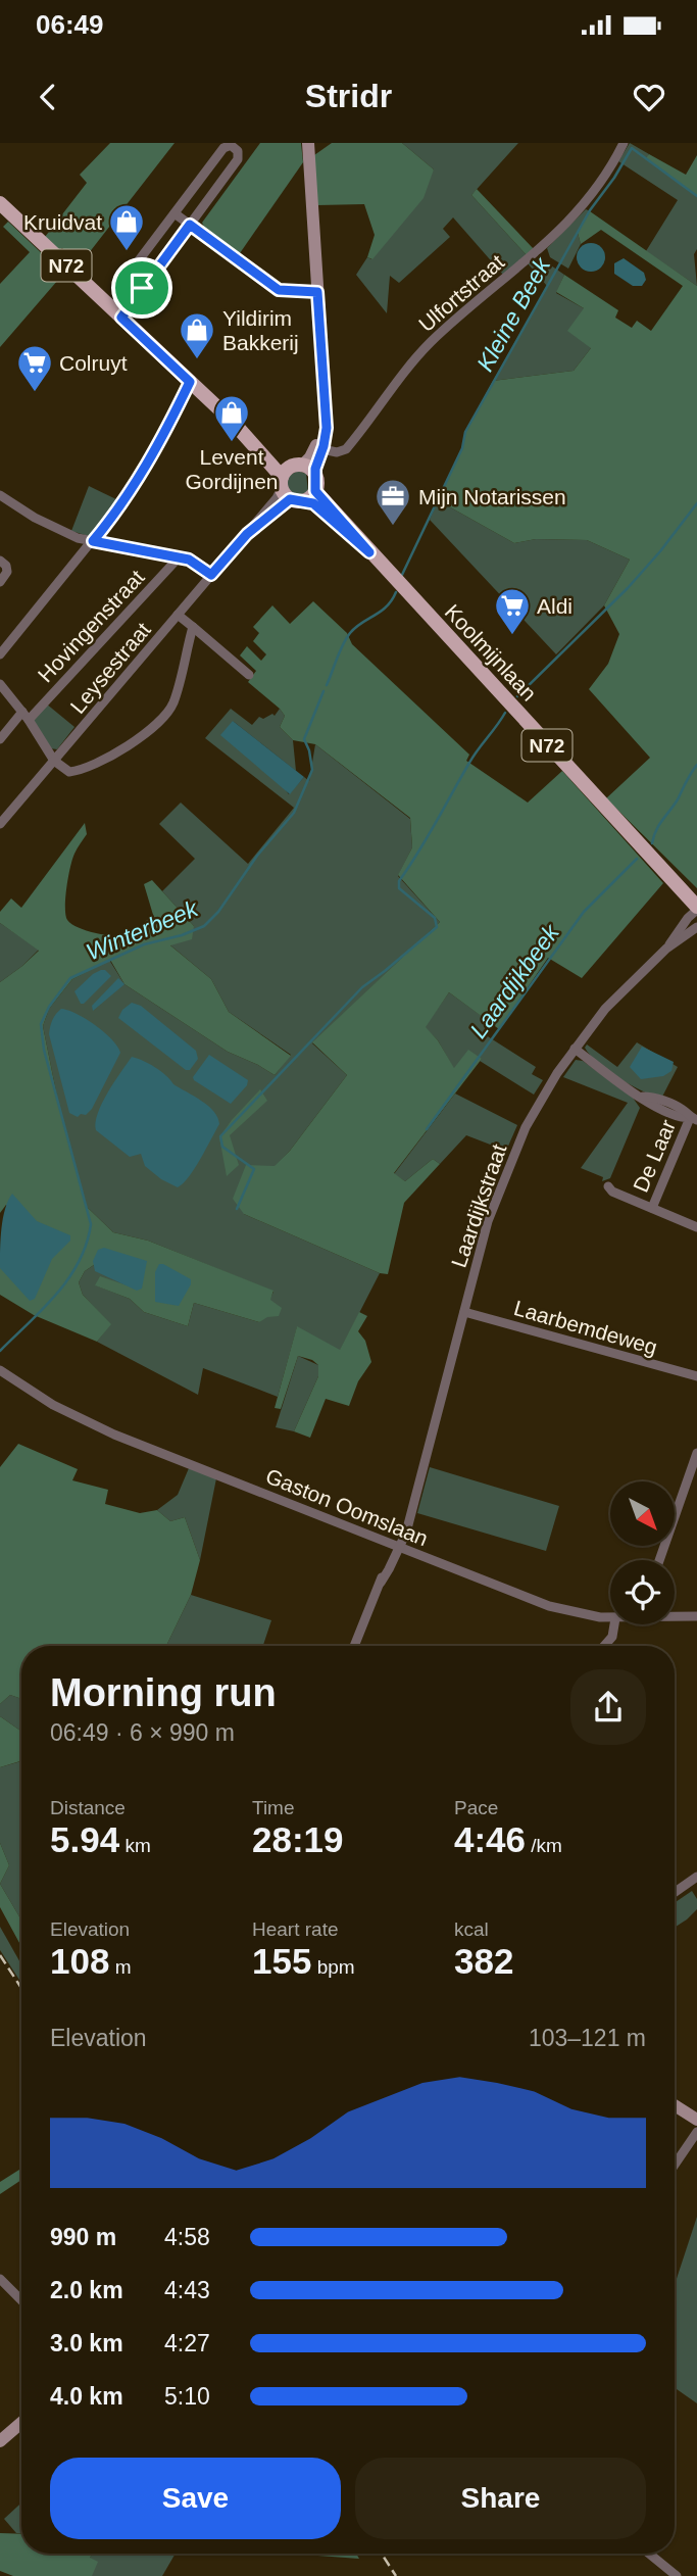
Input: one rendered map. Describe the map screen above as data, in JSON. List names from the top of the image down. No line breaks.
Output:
{"streets":{"main road":["N72","Koolmijnlaan"],"street":["Ulfortstraat","Hovingenstraat","Leysestraat","De Laar","Laardijkstraat","Laarbemdeweg","Gaston Oomslaan"]},"crossings":[["Koolmijnlaan","Leysestraat"],["Koolmijnlaan","Laardijkstraat"],["De Laar","Laardijkstraat"],["Laardijkstraat","Laarbemdeweg"],["Laardijkstraat","Gaston Oomslaan"]],"water":["Kleine Beek","Winterbeek","Laardijkbeek"],"places":{"shop":["Kruidvat","Yildirim Bakkerij","Levent Gordijnen"],"supermarket":["Colruyt","Aldi"],"office":["Mijn Notarissen"]},"north":"bottom right","page":{"status":"06:49","header":"Stridr","heading":["Morning run","06:49 · 6 × 990 m"],"stats":[["Distance","5.94 km"],["Time","28:19"],["Pace","4:46 /km"],["Elevation","108 m"],["Heart rate","155 bpm"],["kcal","382"]],"chart":["Elevation","103–121 m"],"list":[{"name":"990 m","note":"4:58"},{"name":"2.0 km","note":"4:43"},{"name":"3.0 km","note":"4:27"},{"name":"4.0 km","note":"5:10"}],"buttons":["Save","Share"]}}
